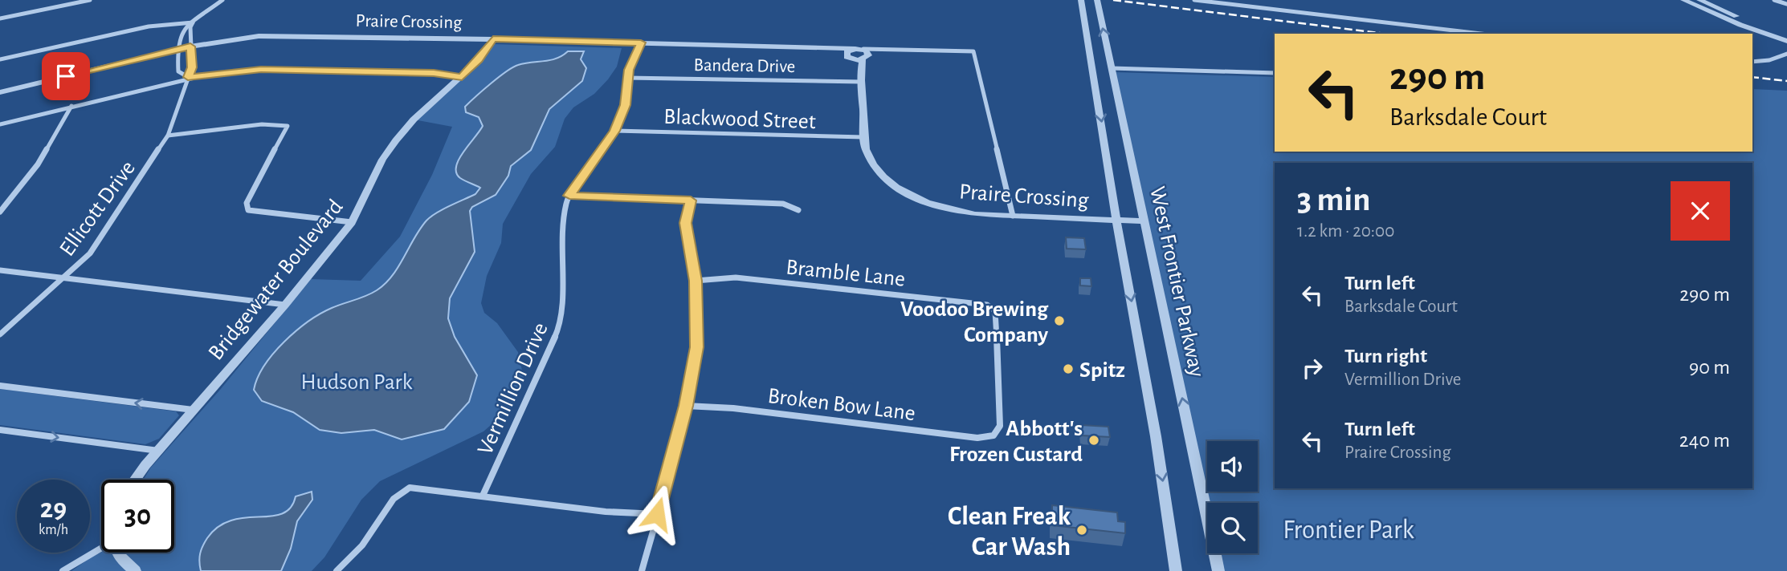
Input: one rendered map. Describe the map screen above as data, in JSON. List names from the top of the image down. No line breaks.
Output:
{"streets":{"street":["Praire Crossing","Bandera Drive","Blackwood Street","Ellicott Drive","Bramble Lane","Bridgewater Boulevard","West Frontier Parkway","Vermillion Drive","Broken Bow Lane"]},"crossings":[["Praire Crossing","Bandera Drive"],["Praire Crossing","Blackwood Street"],["Praire Crossing","Ellicott Drive"],["Praire Crossing","Bridgewater Boulevard"],["Praire Crossing","West Frontier Parkway"],["Praire Crossing","Vermillion Drive"],["Bandera Drive","Vermillion Drive"],["Blackwood Street","Vermillion Drive"],["Bramble Lane","Broken Bow Lane"]],"parks":["Hudson Park","Frontier Park"],"places":["Voodoo Brewing Company","Spitz","Abbott's Frozen Custard","Clean Freak Car Wash"],"page":{"turn":["290 m","Barksdale Court"],"heading":["3 min","1.2 km · 20:00"],"list":[{"name":"Turn left","note":"Barksdale Court","value":"290 m"},{"name":"Turn right","note":"Vermillion Drive","value":"90 m"},{"name":"Turn left","note":"Praire Crossing","value":"240 m"}],"speed":"29 km/h","limit":"30"}}
